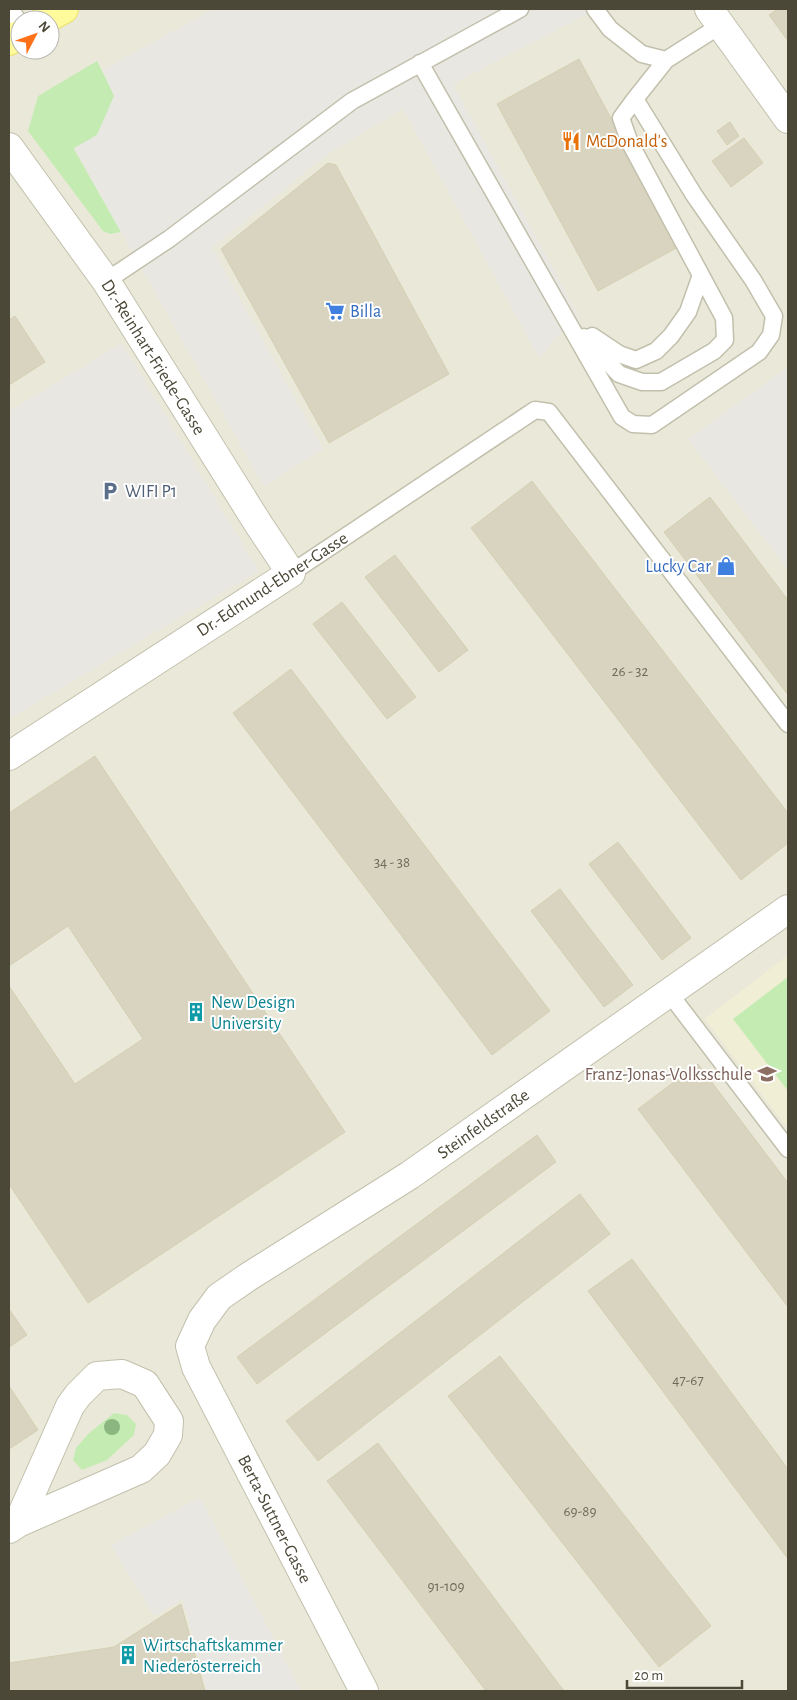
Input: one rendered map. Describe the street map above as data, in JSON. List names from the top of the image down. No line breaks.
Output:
{"streets":{"street":["Dr.-Reinhart-Friede-Gasse","Dr.-Edmund-Ebner-Gasse","Steinfeldstraße","Berta-Suttner-Gasse"]},"crossings":[["Dr.-Reinhart-Friede-Gasse","Dr.-Edmund-Ebner-Gasse"],["Steinfeldstraße","Berta-Suttner-Gasse"]],"places":{"restaurant":["McDonald's"],"supermarket":["Billa"],"parking":["WIFI P1"],"shop":["Lucky Car"],"building":["New Design University","Wirtschaftskammer Niederösterreich"],"school or university":["Franz-Jonas-Volksschule"]},"house_numbers":["26 - 32","34 - 38","47-67","69-89","91-109"],"scale_bar":"20 m","north":"top right"}
